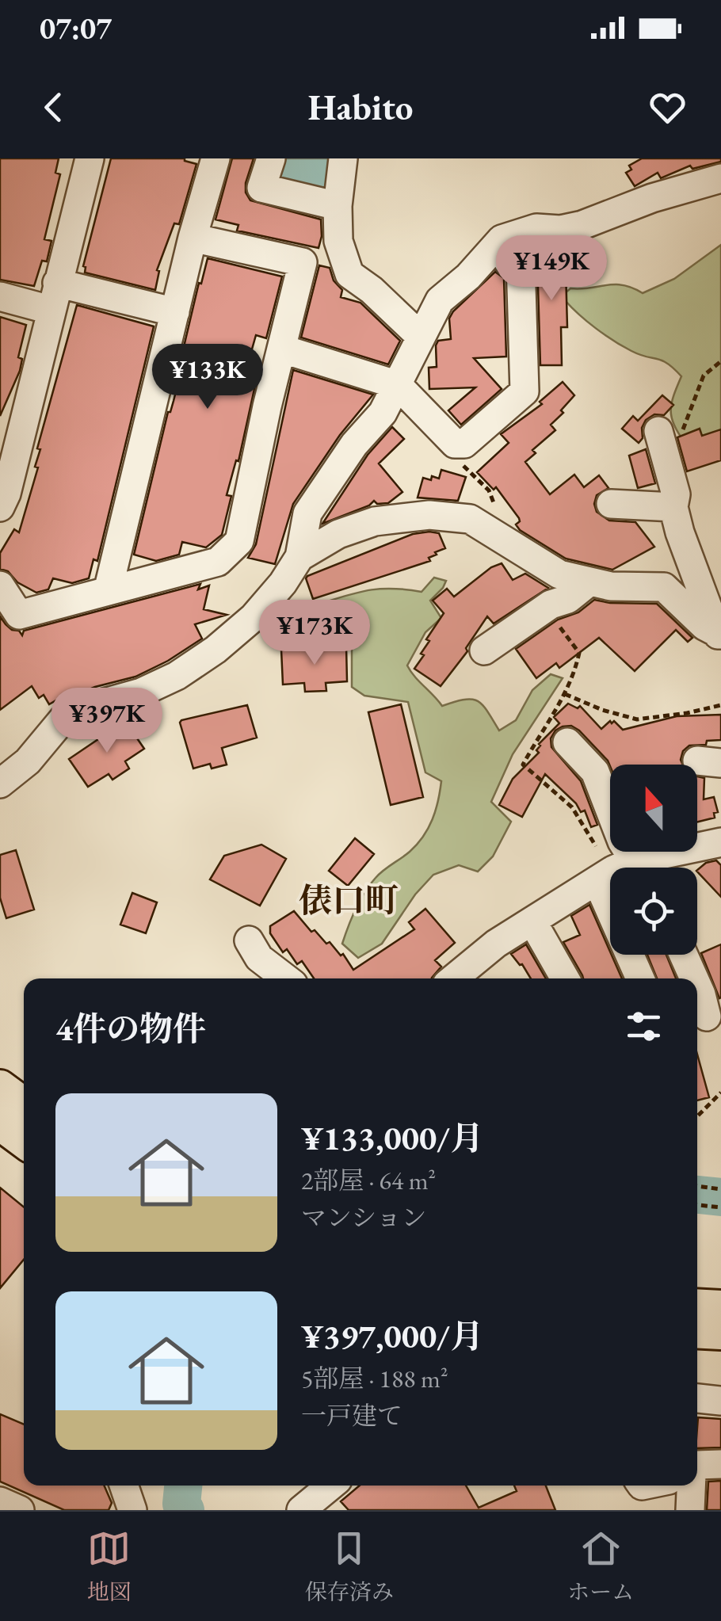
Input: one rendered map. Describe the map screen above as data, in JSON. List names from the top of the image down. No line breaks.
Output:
{"districts":["俵口町"],"north":"top","page":{"status":"07:07","header":"Habito","price":["¥149K","¥133K","¥173K","¥397K"],"heading":"4件の物件","list":[{"name":"¥133,000/月","note":"2部屋 · 64 m² · マンション"},{"name":"¥397,000/月","note":"5部屋 · 188 m² · 一戸建て"}],"tabs":["地図","保存済み","ホーム"]}}
